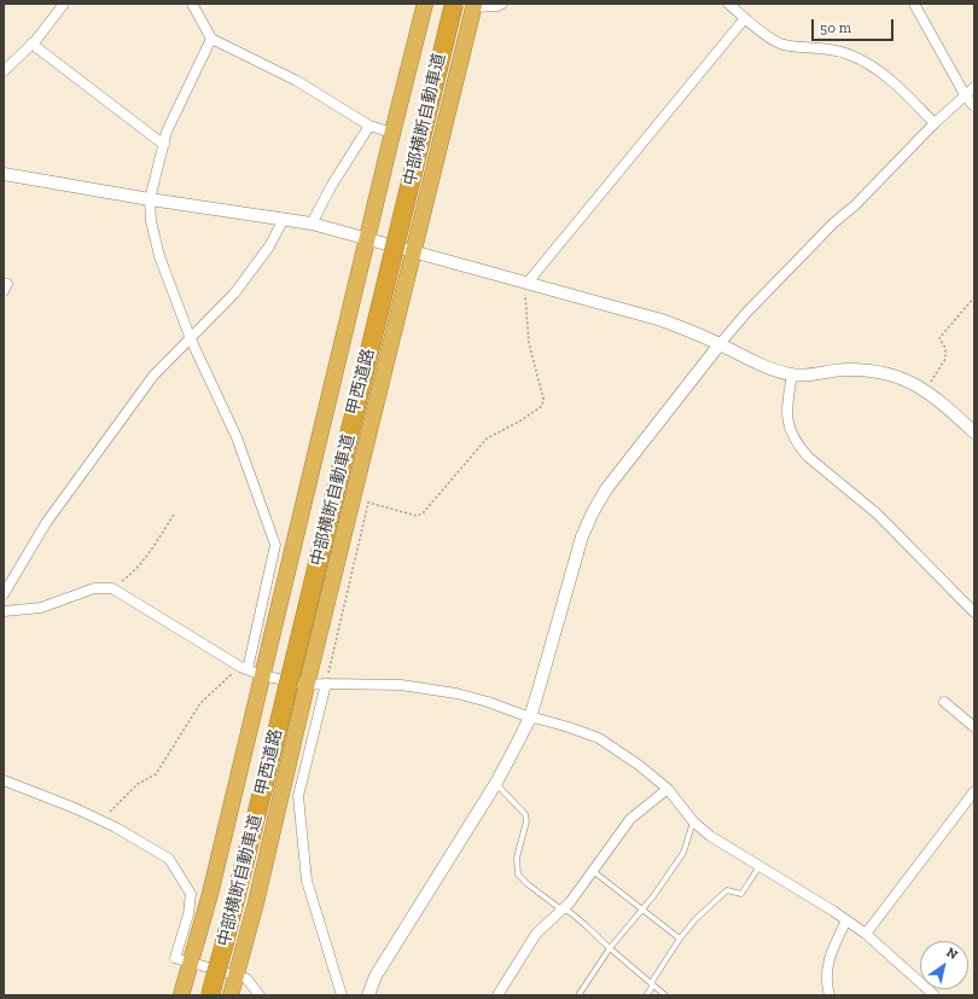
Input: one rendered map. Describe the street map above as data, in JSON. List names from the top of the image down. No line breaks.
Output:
{"streets":{"highway":["中部横断自動車道","甲西道路"]},"crossings":[["中部横断自動車道","甲西道路"]],"scale_bar":"50 m","north":"top right"}
